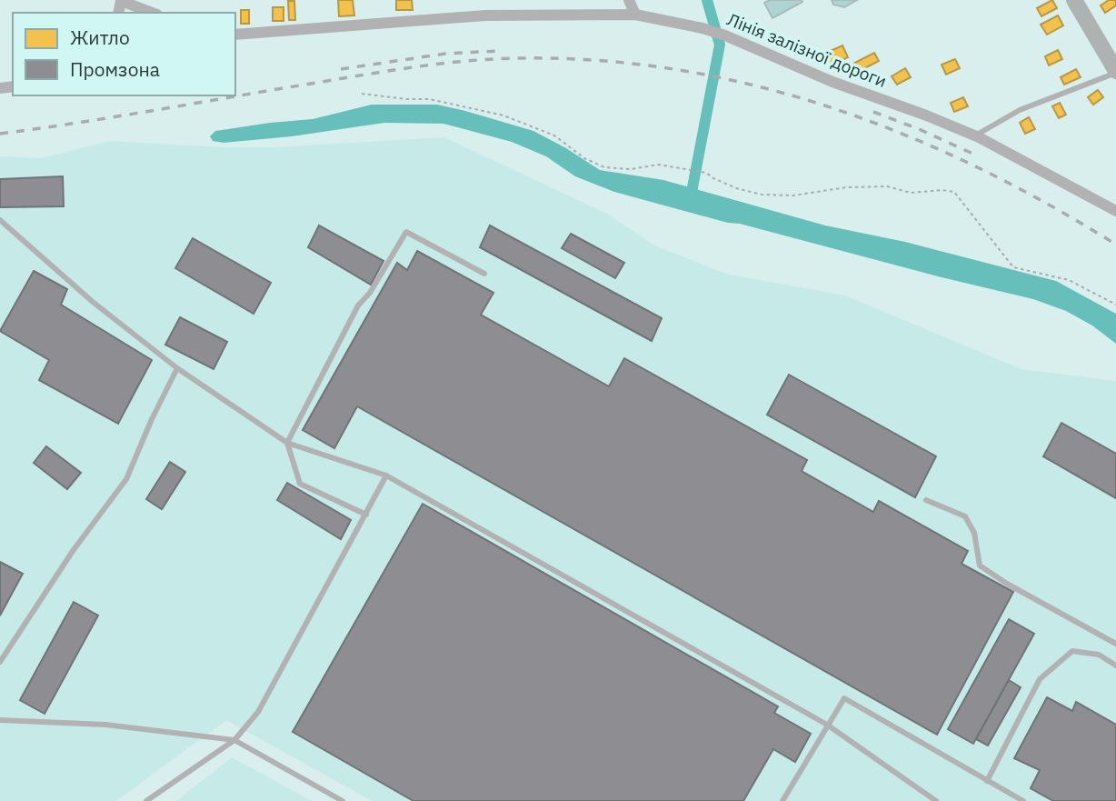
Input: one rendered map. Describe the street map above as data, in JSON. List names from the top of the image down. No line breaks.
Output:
{"streets":{"street":["Лінія залізної дороги"]},"legend":["Житло","Промзона"]}
